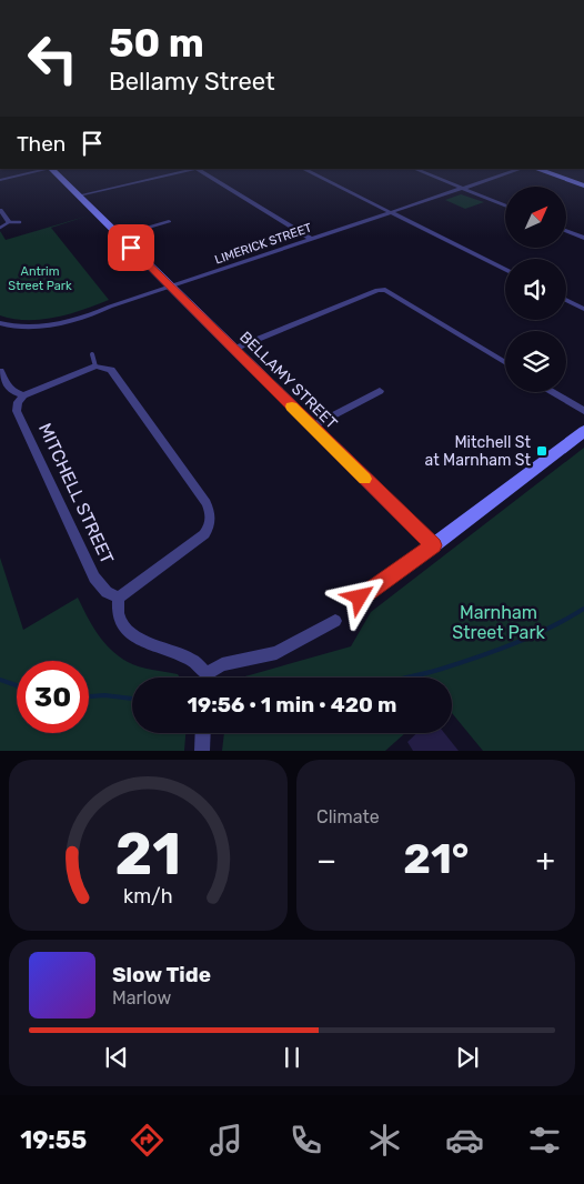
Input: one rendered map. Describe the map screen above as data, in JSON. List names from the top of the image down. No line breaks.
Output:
{"streets":{"street":["LIMERICK STREET","BELLAMY STREET","MITCHELL STREET"]},"crossings":[["LIMERICK STREET","BELLAMY STREET"]],"parks":["Antrim Street Park","Marnham Street Park"],"places":{"transit":["Mitchell St at Marnham St"]},"north":"top right","page":{"turn":["50 m","Bellamy Street"],"then":"Then","limit":"30","trip":"19:56 · 1 min · 420 m","tile":"Climate","heat":["−","21°","+"],"song":["Slow Tide","Marlow"],"tabs":"19:55","gauge":["21","km/h"]}}
